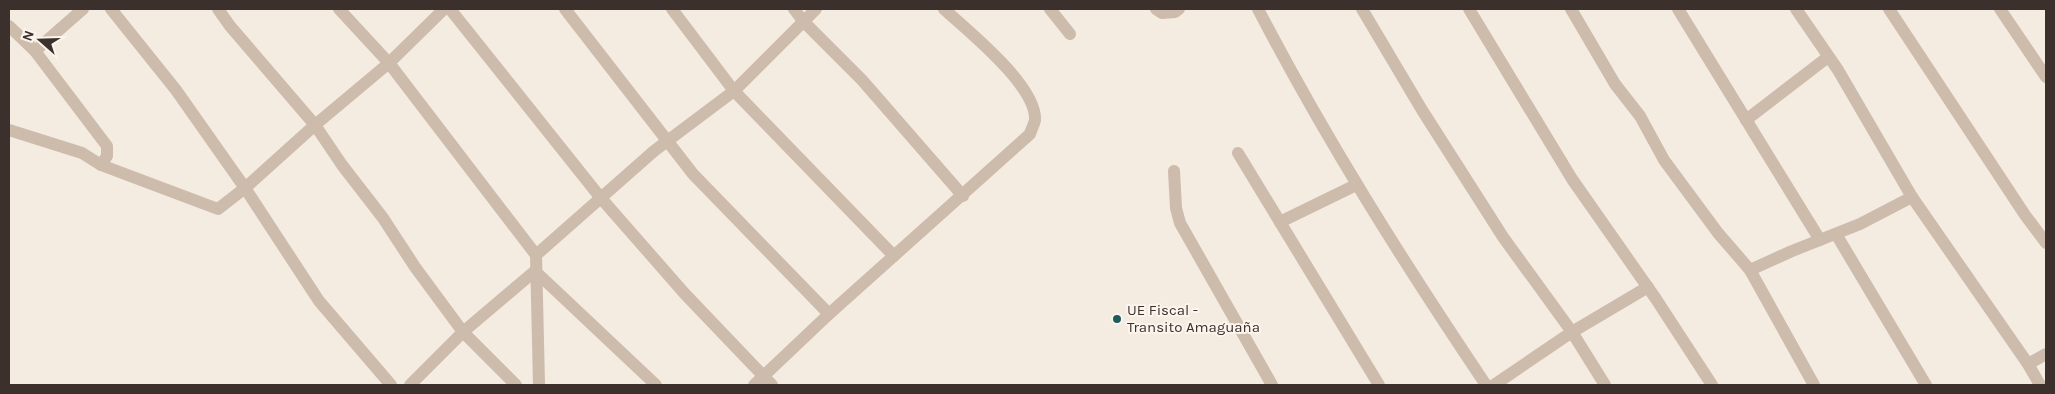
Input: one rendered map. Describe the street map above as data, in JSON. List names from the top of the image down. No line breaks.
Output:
{"places":["UE Fiscal - Transito Amaguaña"],"north":"left"}
